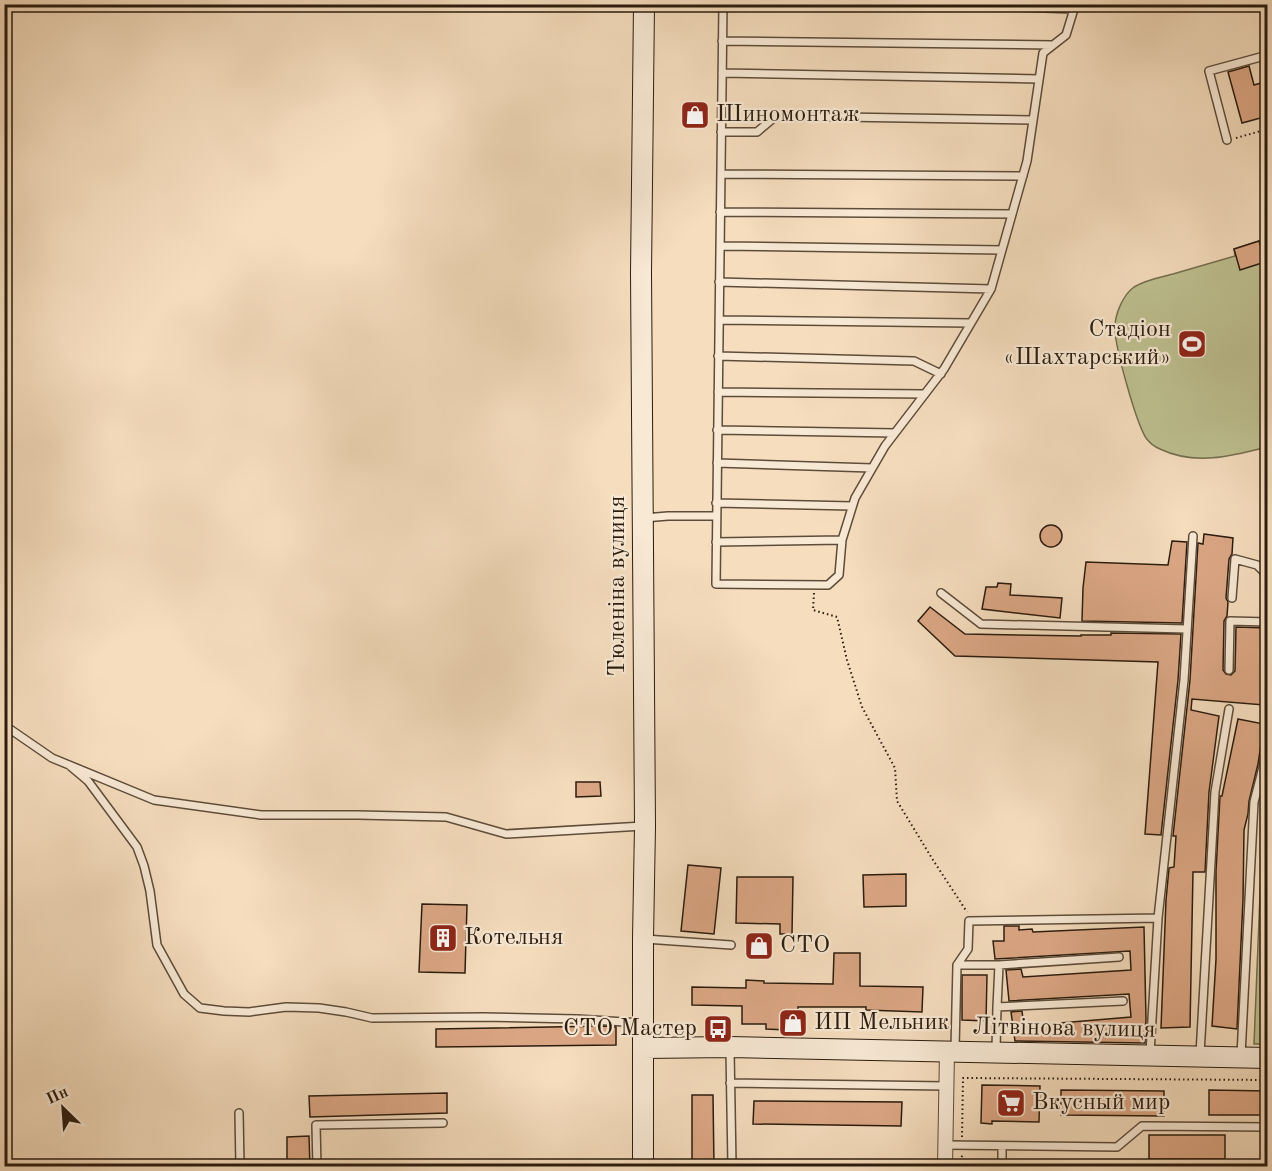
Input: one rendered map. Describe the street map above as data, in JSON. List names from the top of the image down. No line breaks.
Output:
{"streets":{"street":["Тюленіна вулиця","Літвінова вулиця"]},"crossings":[["Тюленіна вулиця","Літвінова вулиця"]],"places":{"shop":["Шиномонтаж","СТО","ИП Мельник"],"sports":["Стадіон «Шахтарський»"],"building":["Котельня"],"bus stop":["СТО Мастер"],"supermarket":["Вкусный мир"]},"north":"top left"}
